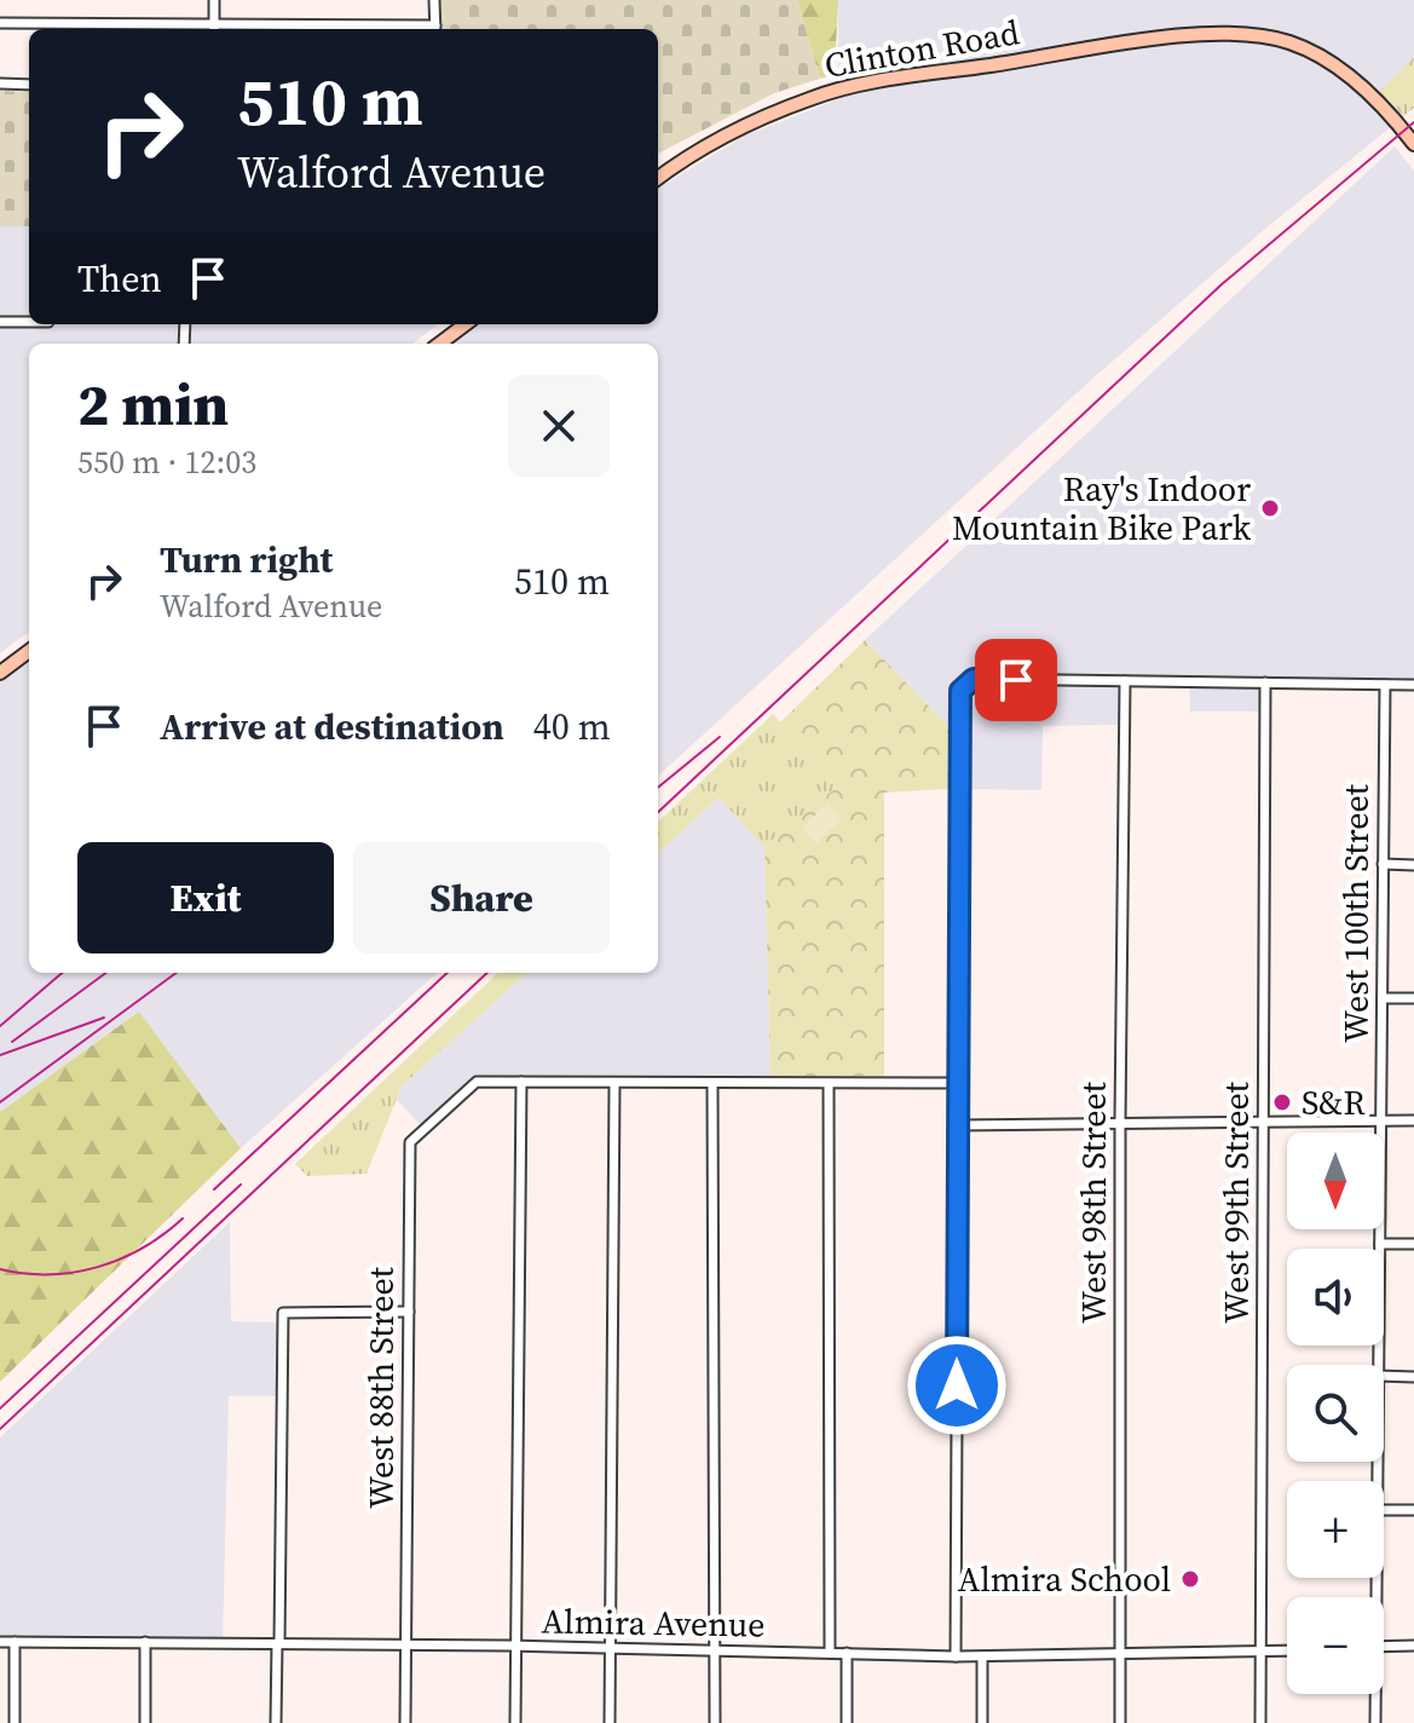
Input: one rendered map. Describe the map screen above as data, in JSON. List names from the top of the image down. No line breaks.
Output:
{"streets":{"street":["Clinton Road","West 100th Street","West 98th Street","West 99th Street","West 88th Street","Almira Avenue"]},"crossings":[["West 98th Street","Almira Avenue"],["West 99th Street","Almira Avenue"],["West 88th Street","Almira Avenue"]],"places":["Ray's Indoor Mountain Bike Park","S&R","Almira School"],"north":"bottom","page":{"turn":["510 m","Walford Avenue"],"then":"Then","heading":["2 min","550 m · 12:03"],"list":[{"name":"Turn right","note":"Walford Avenue","value":"510 m"},{"name":"Arrive at destination","value":"40 m"}],"buttons":["Exit","Share"],"map_buttons":["+","−"]}}
